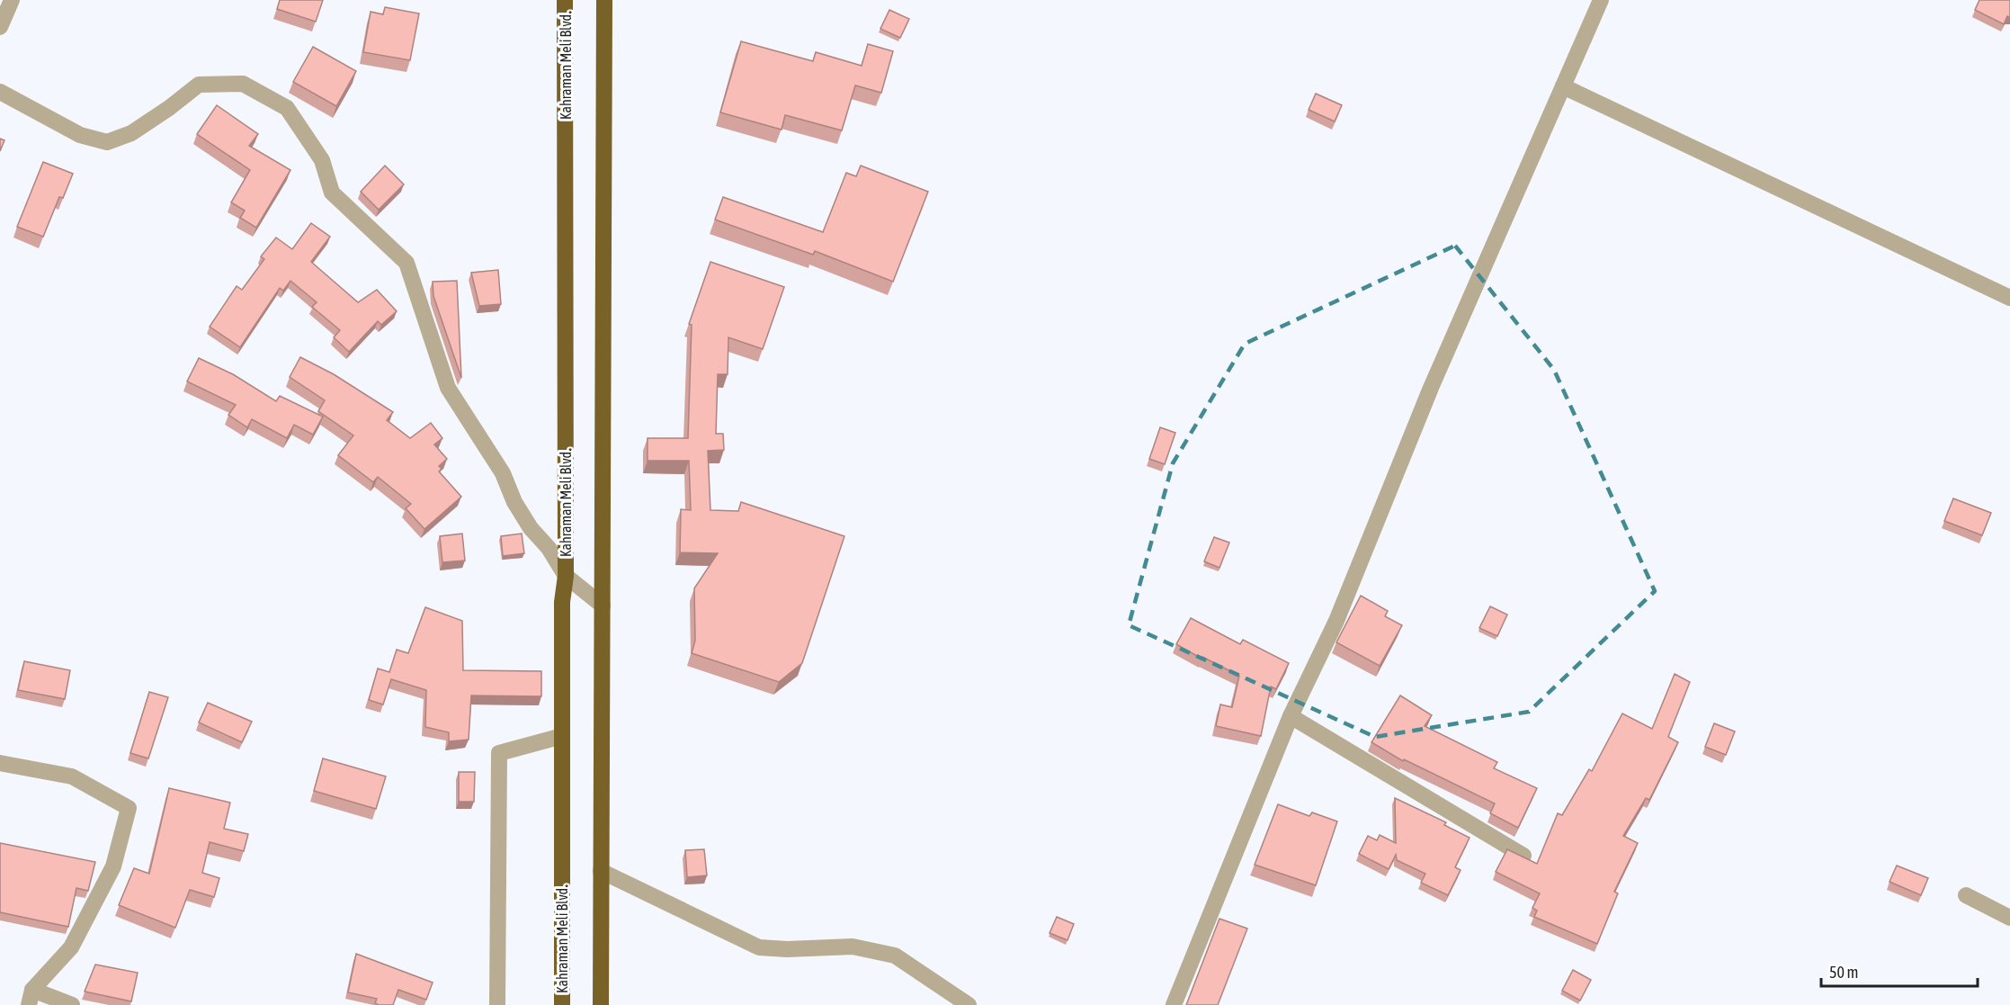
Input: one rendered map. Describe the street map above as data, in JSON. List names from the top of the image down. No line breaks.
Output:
{"streets":{"highway":["Kahraman Meli Blvd."]},"scale_bar":"50 m"}
